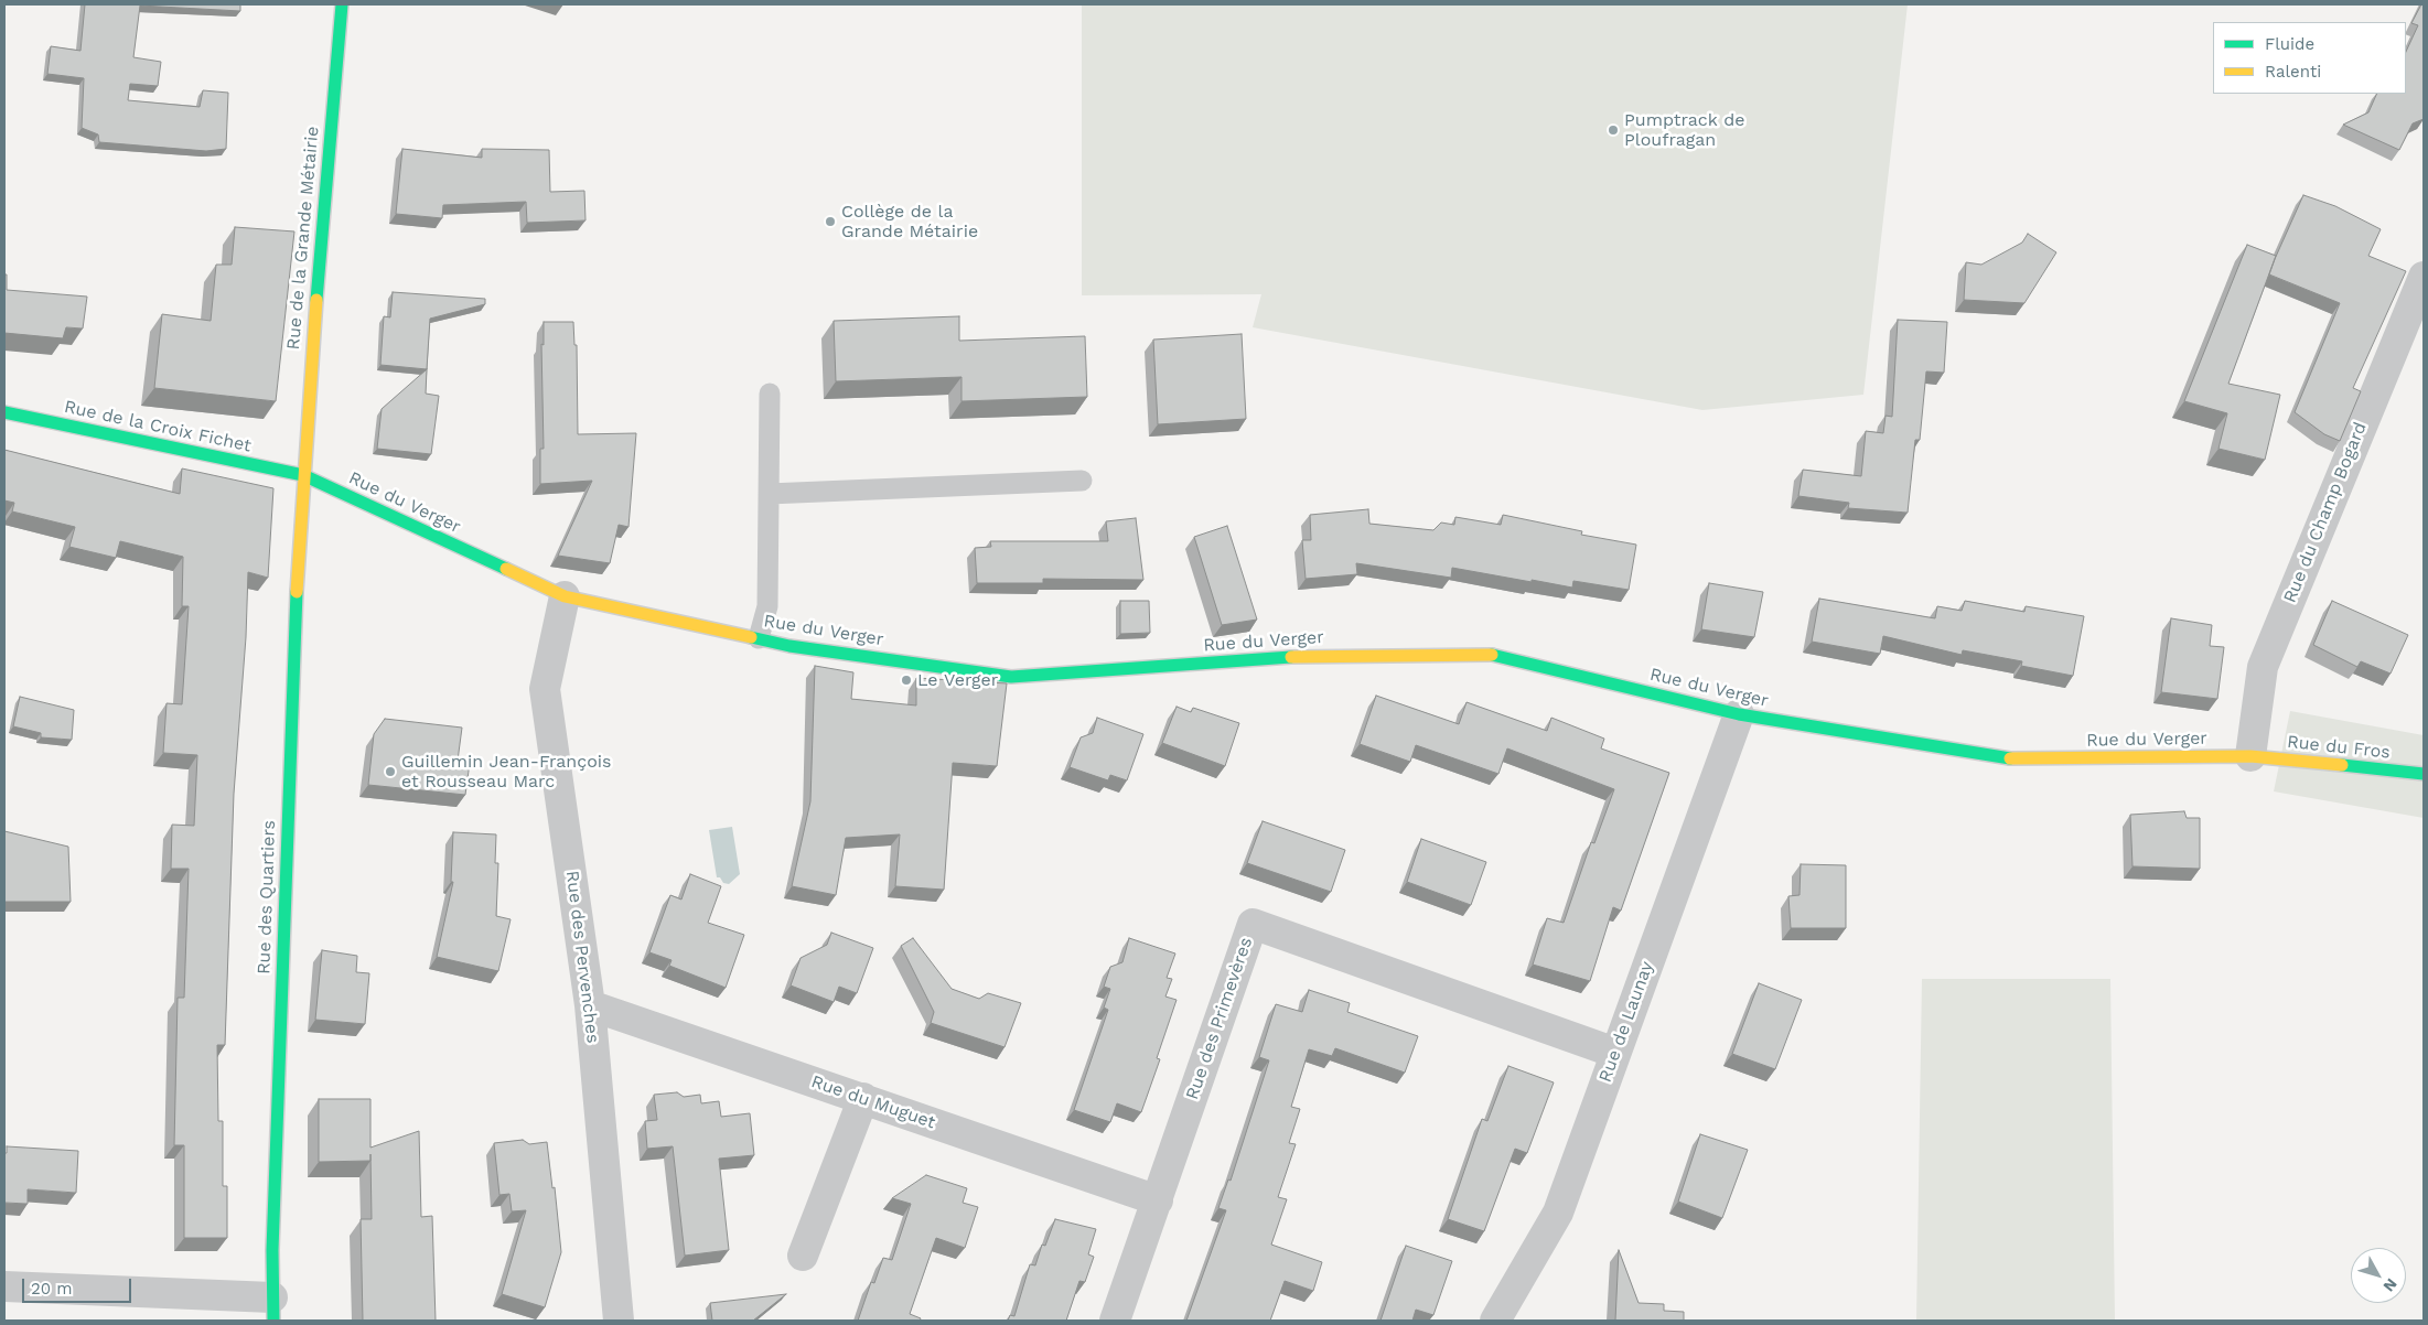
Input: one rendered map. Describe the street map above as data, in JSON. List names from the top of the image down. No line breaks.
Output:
{"streets":{"street":["Rue de la Grande Métairie","Rue de la Croix Fichet","Rue du Verger","Rue du Champ Bogard","Rue du Fros","Rue des Quartiers","Rue des Pervenches","Rue des Primevères","Rue de Launay","Rue du Muguet"]},"crossings":[["Rue de la Grande Métairie","Rue de la Croix Fichet"],["Rue de la Grande Métairie","Rue du Verger"],["Rue de la Grande Métairie","Rue des Quartiers"],["Rue de la Croix Fichet","Rue du Verger"],["Rue de la Croix Fichet","Rue des Quartiers"],["Rue du Verger","Rue du Champ Bogard"],["Rue du Verger","Rue du Fros"],["Rue du Verger","Rue des Quartiers"],["Rue du Verger","Rue des Pervenches"],["Rue du Verger","Rue de Launay"],["Rue du Champ Bogard","Rue du Fros"],["Rue des Pervenches","Rue du Muguet"],["Rue des Primevères","Rue de Launay"],["Rue des Primevères","Rue du Muguet"]],"places":["Pumptrack de Ploufragan","Collège de la Grande Métairie","Le Verger","Guillemin Jean-François et Rousseau Marc"],"legend":["Fluide","Ralenti"],"scale_bar":"20 m","north":"bottom right"}
